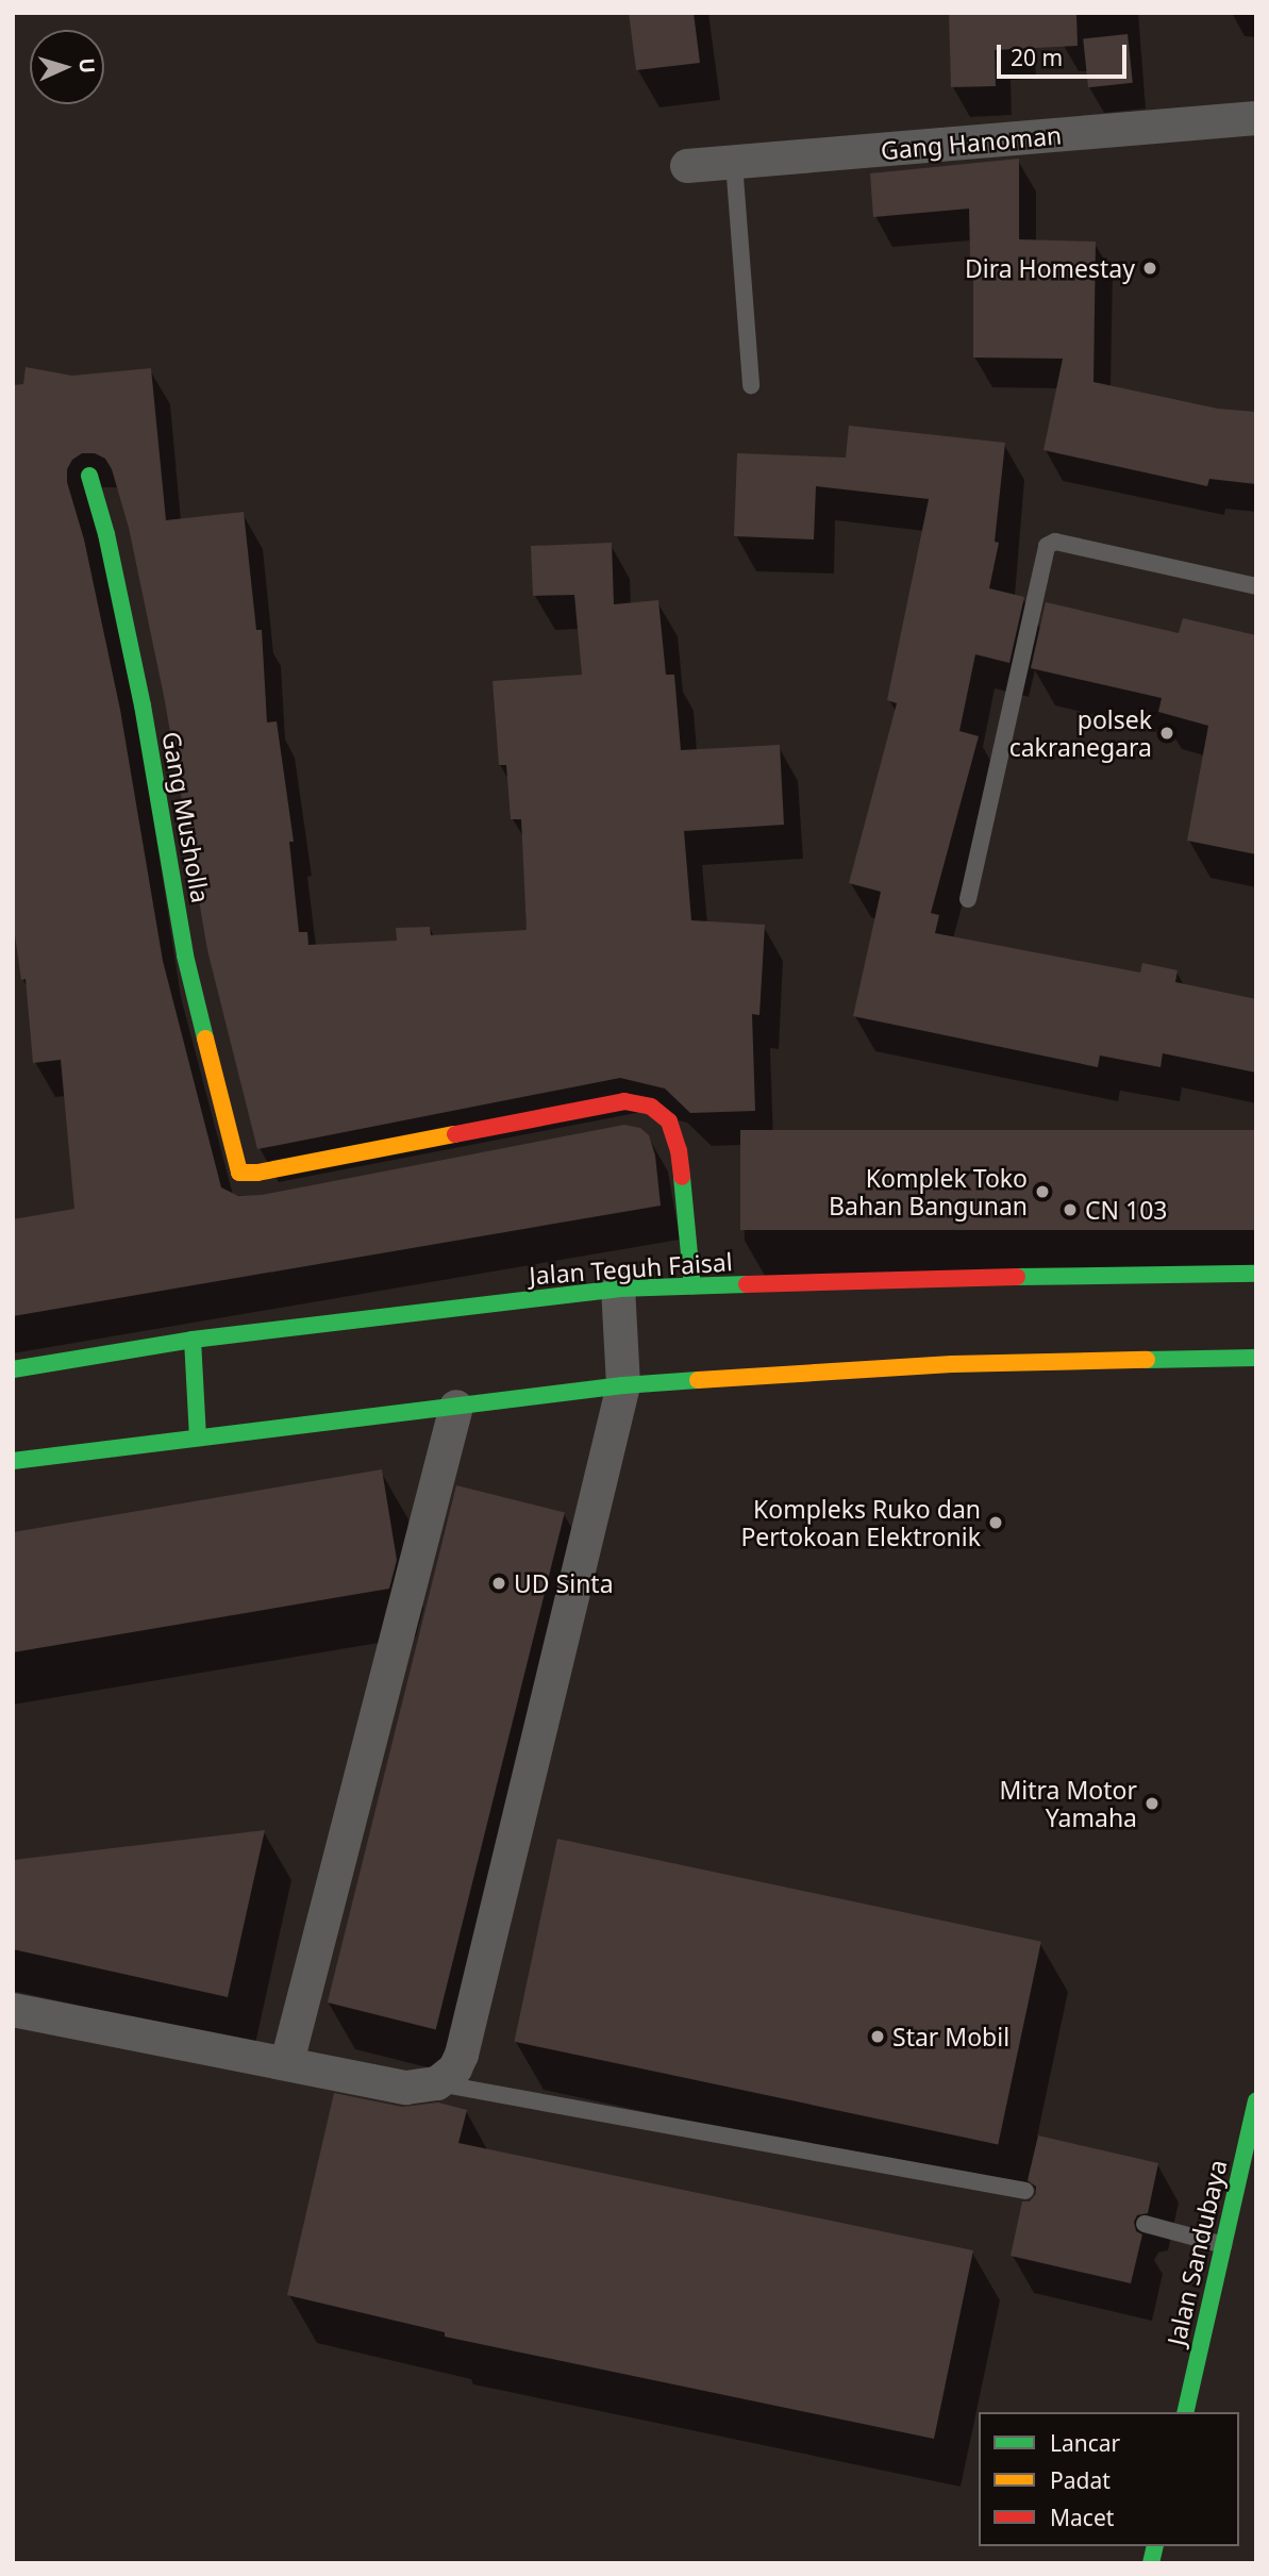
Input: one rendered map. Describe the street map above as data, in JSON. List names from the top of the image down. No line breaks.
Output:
{"streets":{"main road":["Gang Musholla","Jalan Teguh Faisal","Jalan Sandubaya"],"street":["Gang Hanoman"]},"crossings":[["Gang Musholla","Jalan Teguh Faisal"]],"places":["Dira Homestay","polsek cakranegara","Komplek Toko Bahan Bangunan","CN 103","Kompleks Ruko dan Pertokoan Elektronik","UD Sinta","Mitra Motor Yamaha","Star Mobil"],"legend":["Lancar","Padat","Macet"],"scale_bar":"20 m","north":"right"}
